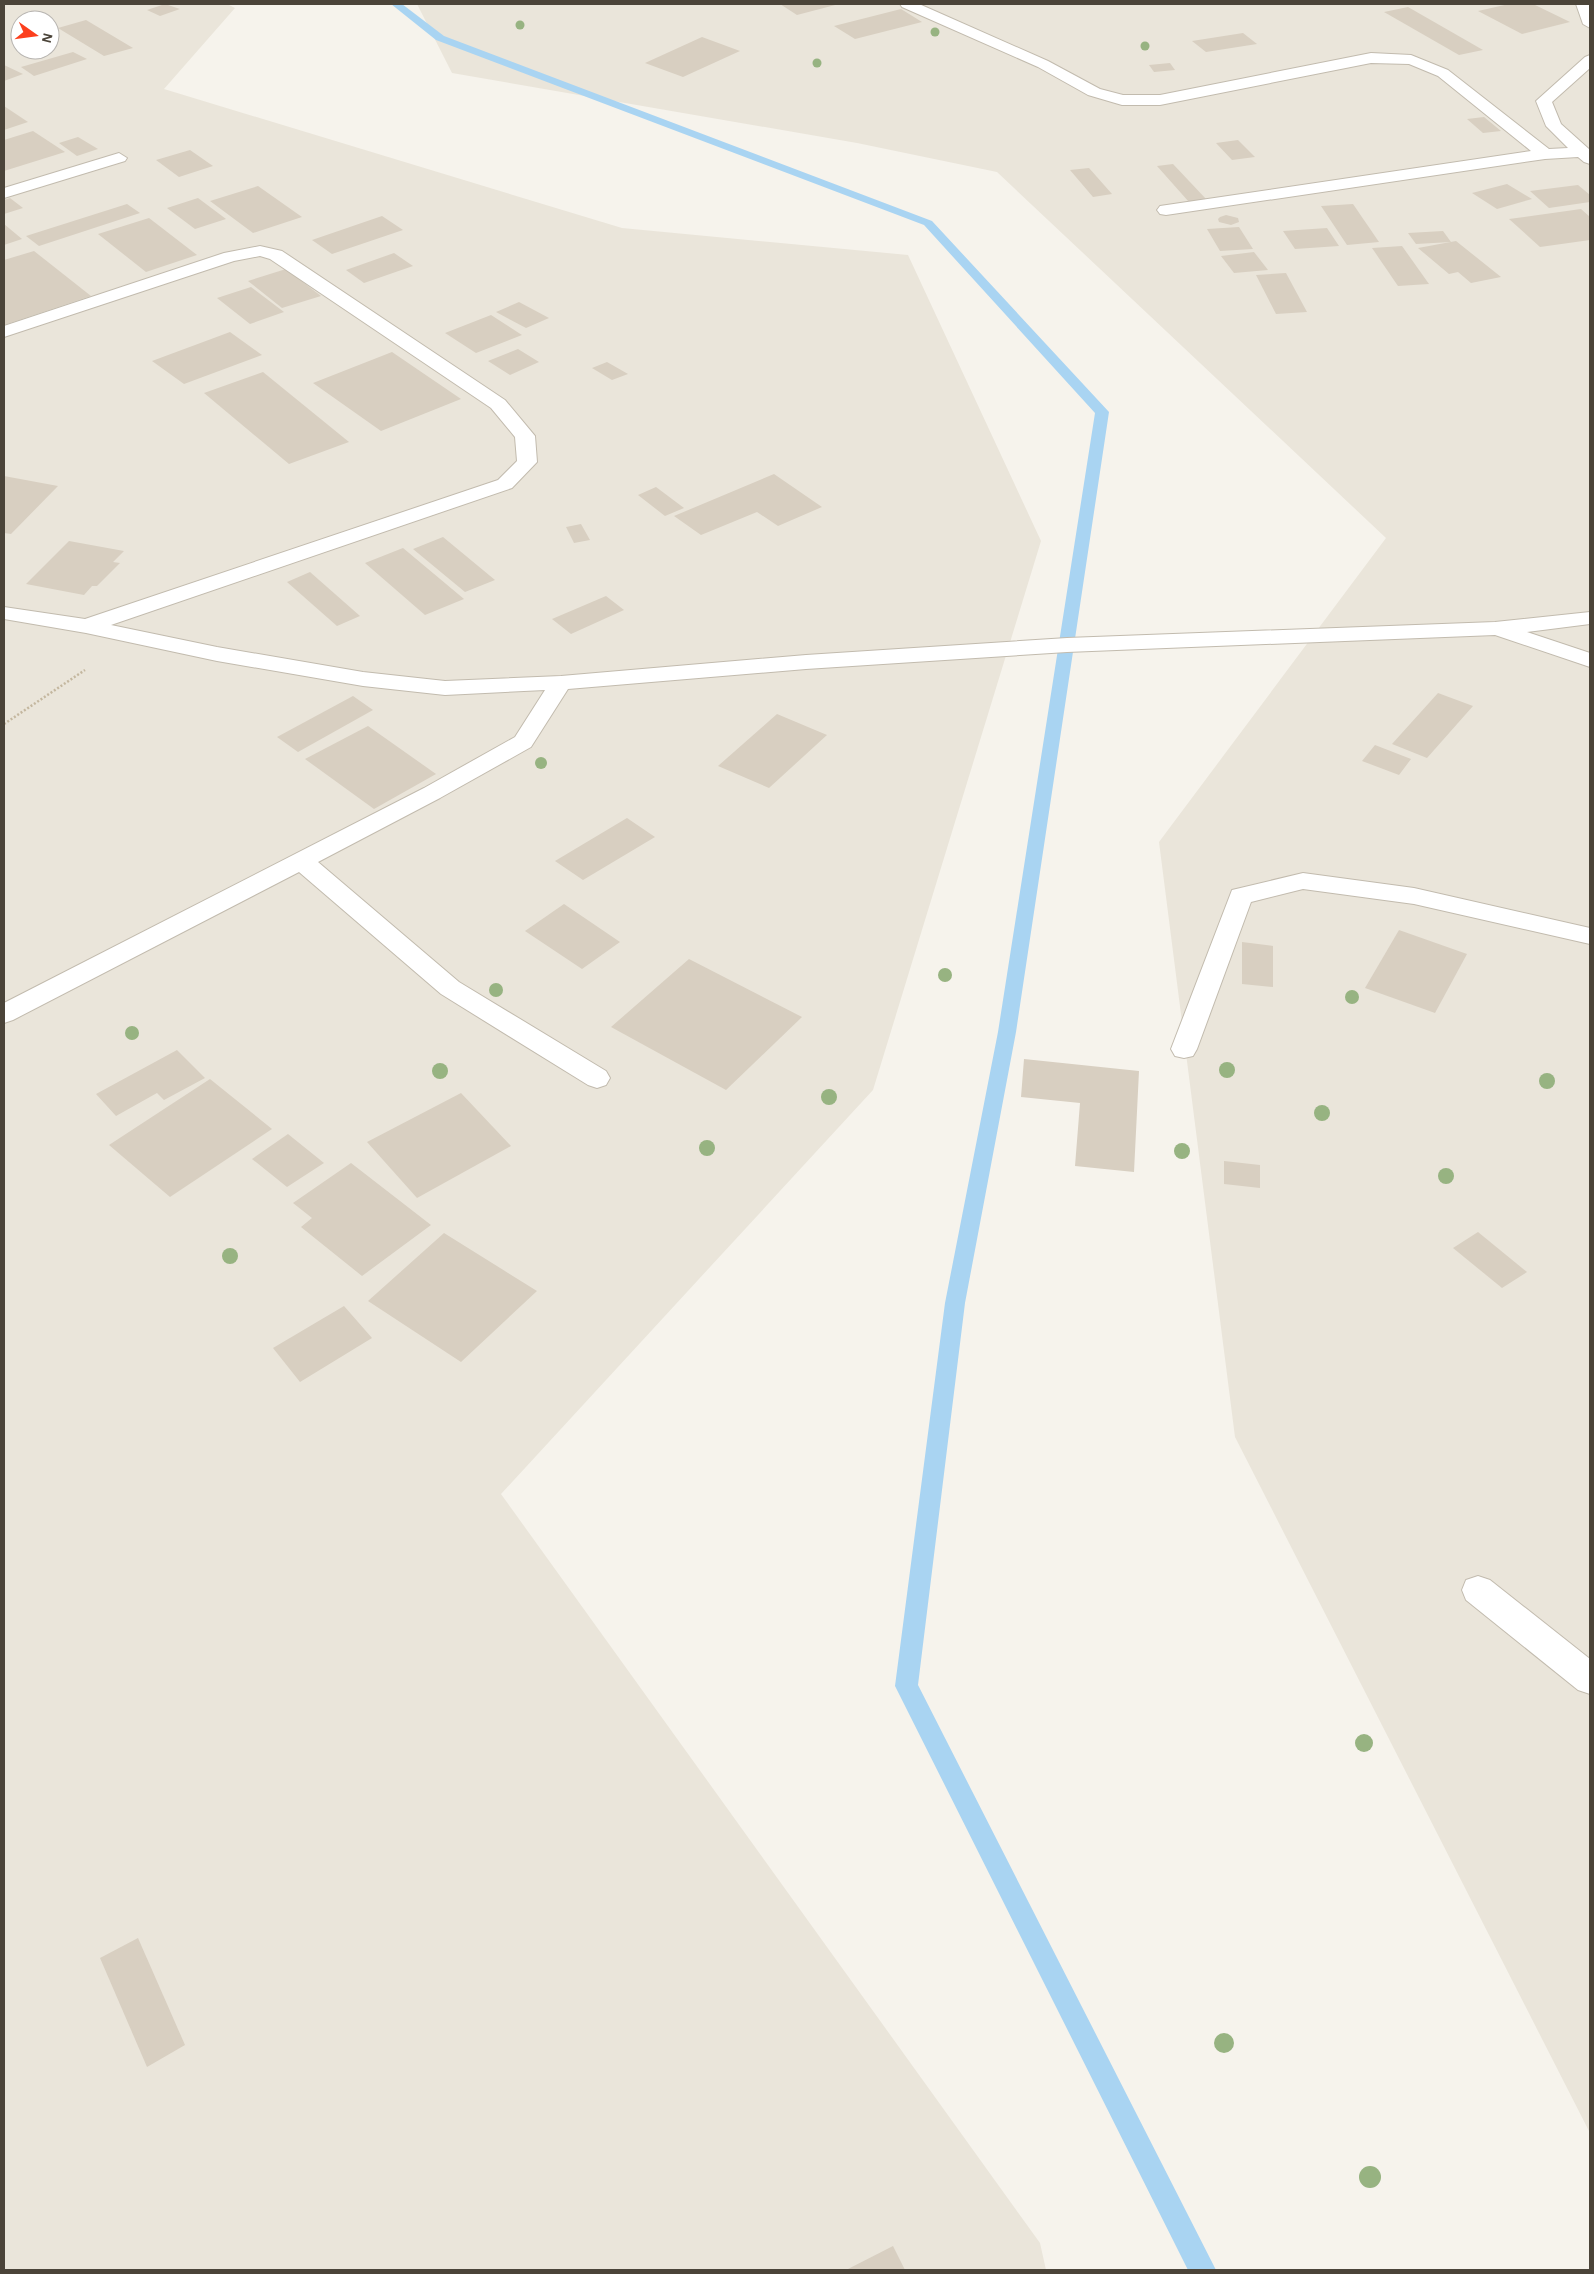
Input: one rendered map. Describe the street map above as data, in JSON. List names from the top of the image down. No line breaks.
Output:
{"north":"right"}
